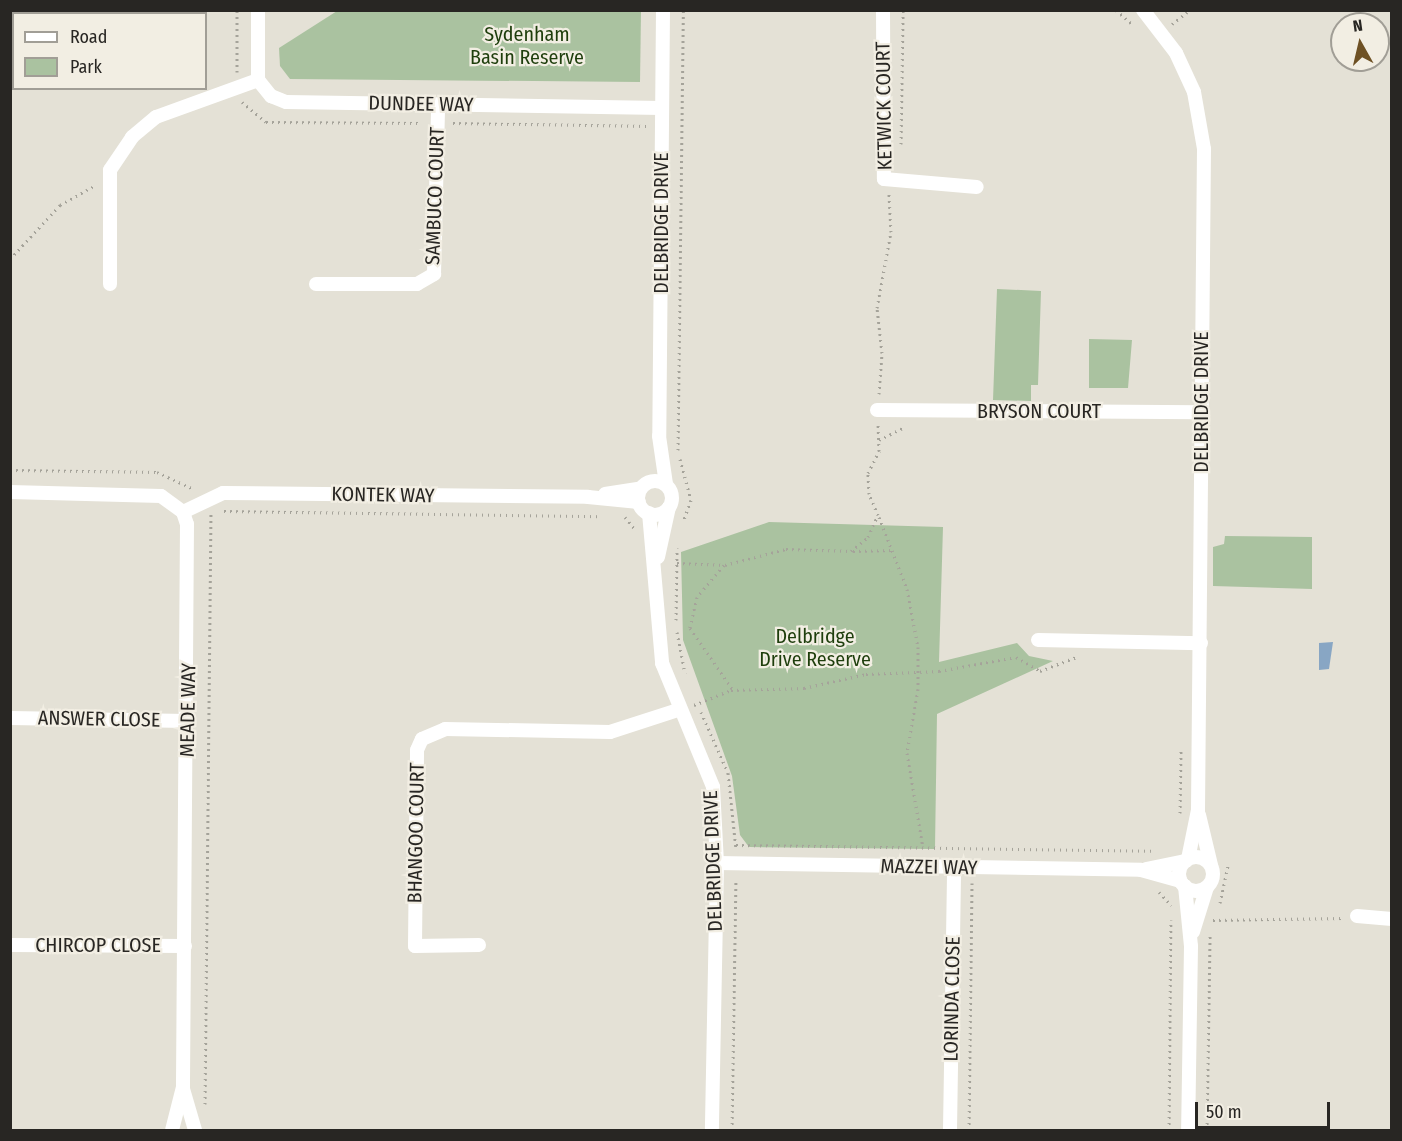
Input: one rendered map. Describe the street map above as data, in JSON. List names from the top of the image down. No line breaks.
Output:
{"streets":{"street":["DUNDEE WAY","KETWICK COURT","SAMBUCO COURT","DELBRIDGE DRIVE","BRYSON COURT","KONTEK WAY","MEADE WAY","ANSWER CLOSE","BHANGOO COURT","MAZZEI WAY","CHIRCOP CLOSE","LORINDA CLOSE"]},"crossings":[["DUNDEE WAY","SAMBUCO COURT"],["DUNDEE WAY","DELBRIDGE DRIVE"],["DELBRIDGE DRIVE","BRYSON COURT"],["DELBRIDGE DRIVE","KONTEK WAY"],["DELBRIDGE DRIVE","BHANGOO COURT"],["DELBRIDGE DRIVE","MAZZEI WAY"],["KONTEK WAY","MEADE WAY"],["MEADE WAY","ANSWER CLOSE"],["MEADE WAY","CHIRCOP CLOSE"],["MAZZEI WAY","LORINDA CLOSE"]],"parks":["Sydenham Basin Reserve","Delbridge Drive Reserve"],"legend":["Road","Park"],"scale_bar":"50 m","north":"top"}
